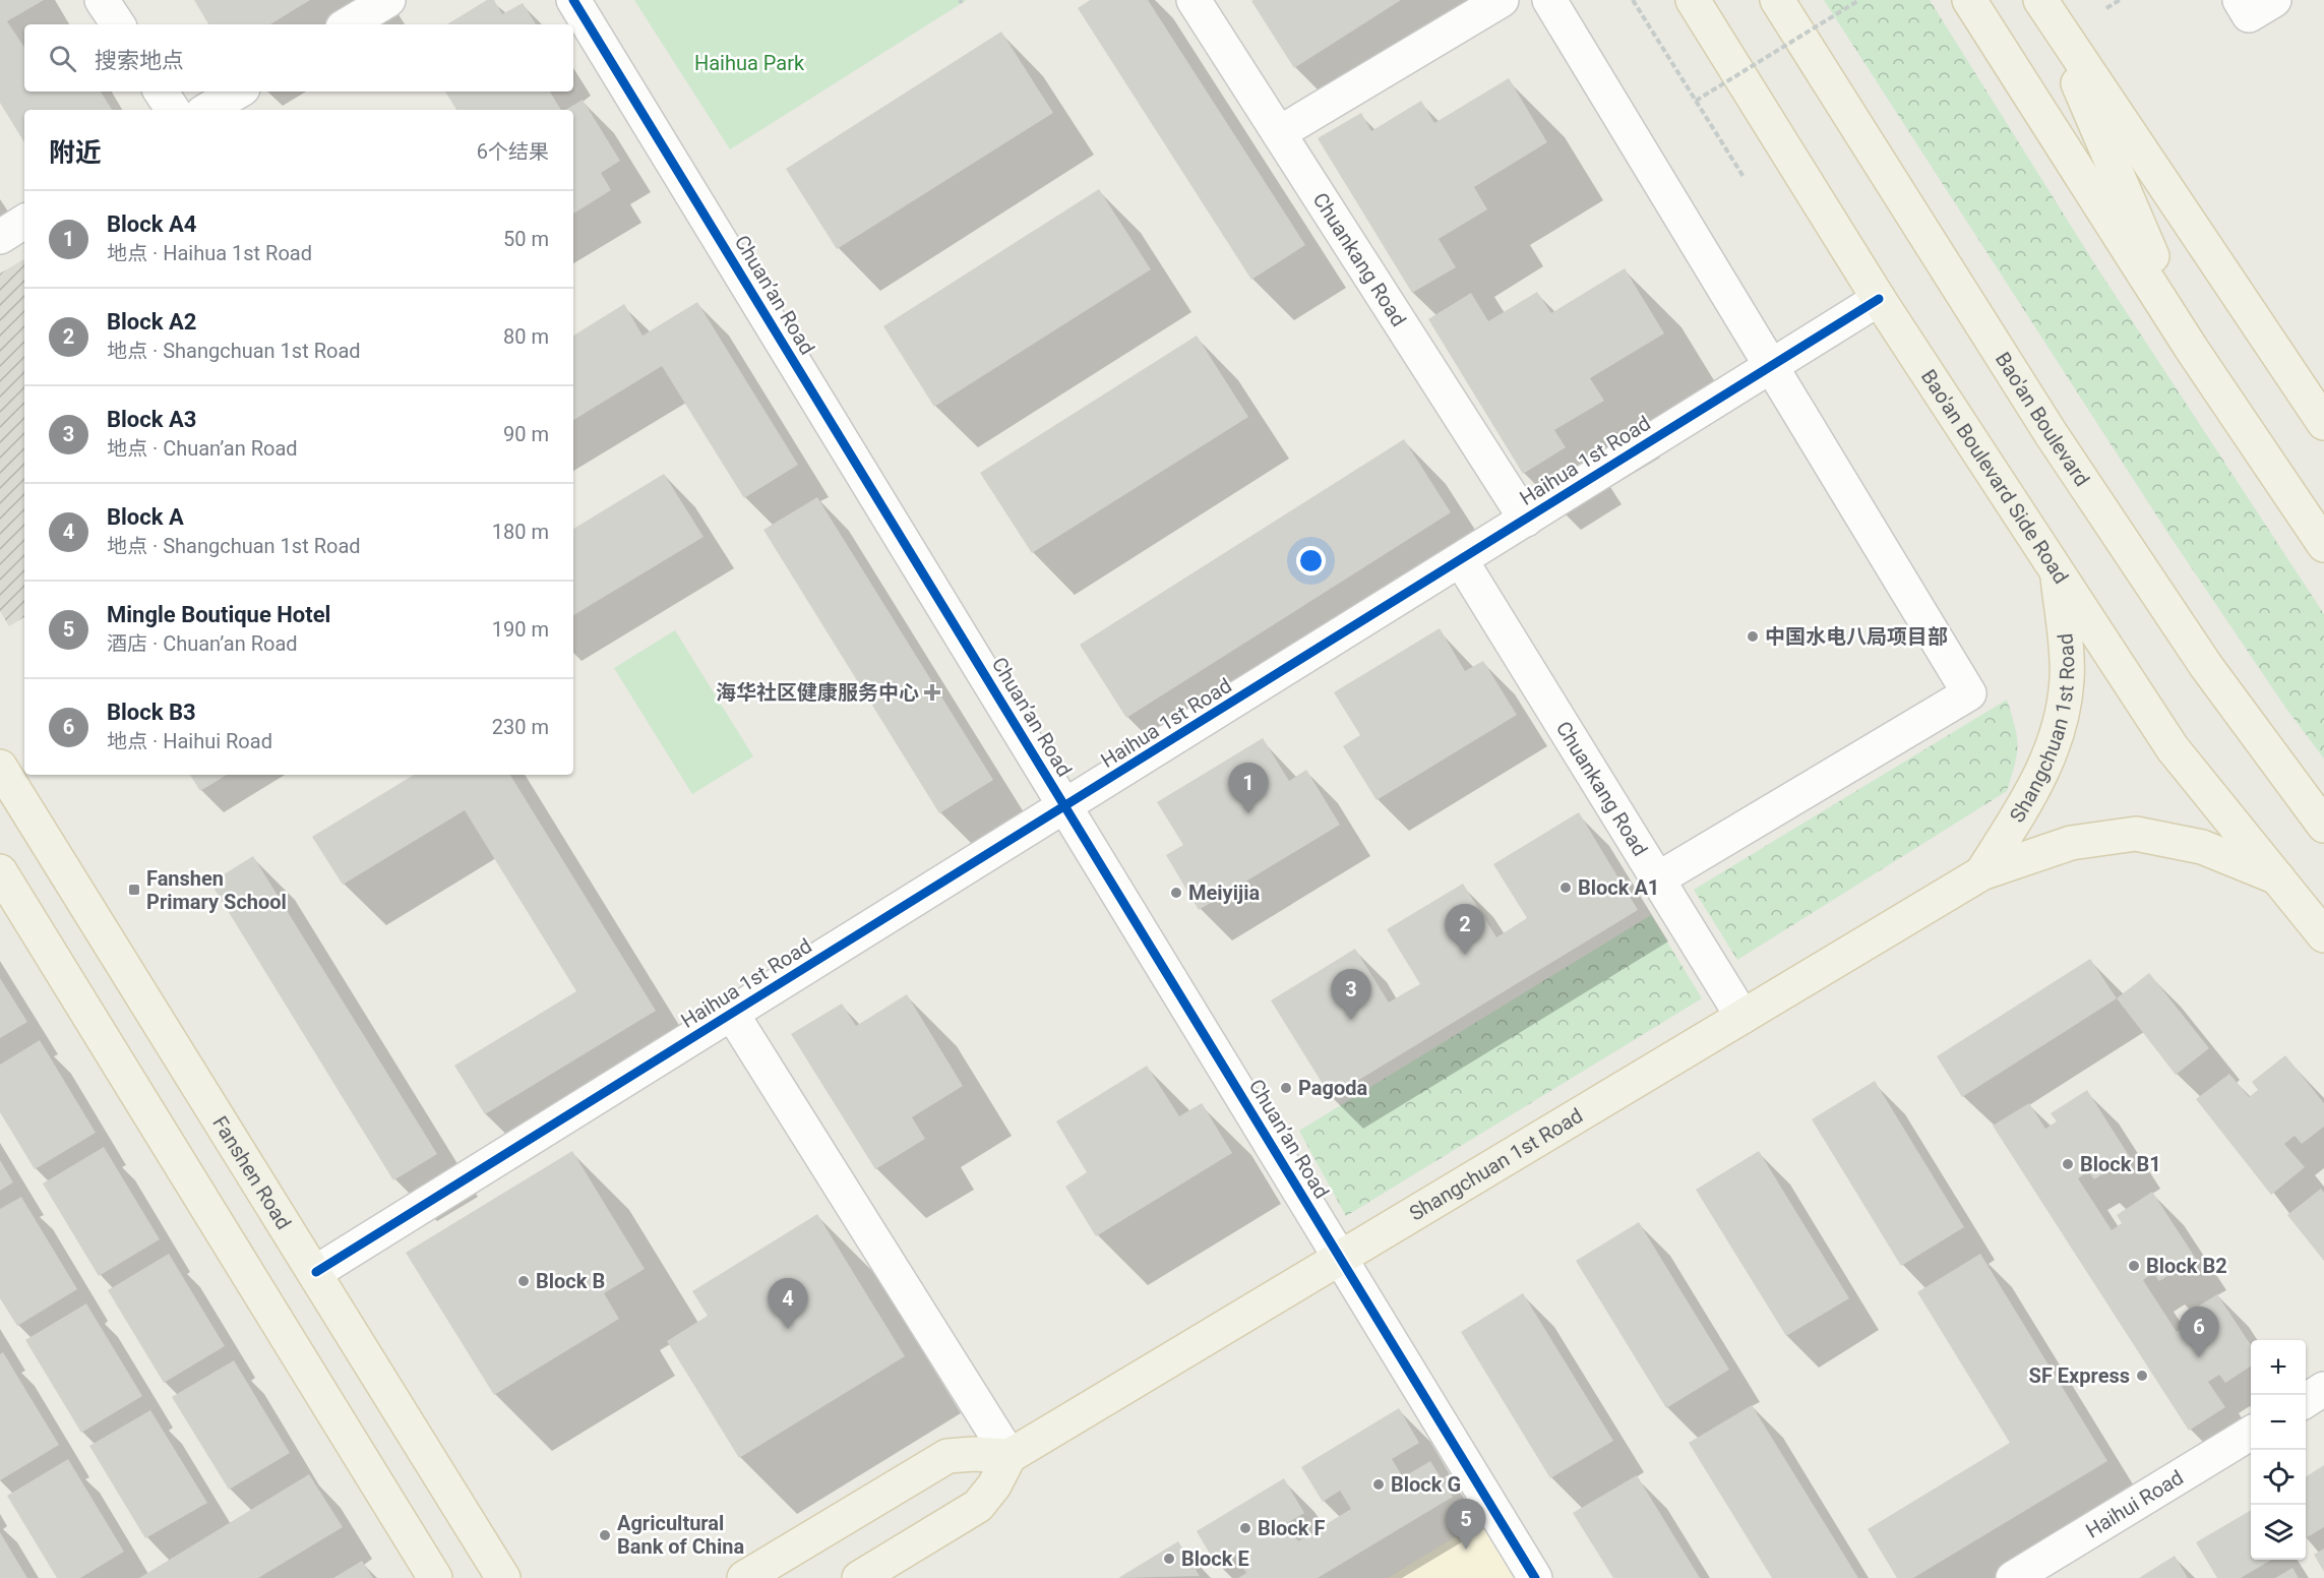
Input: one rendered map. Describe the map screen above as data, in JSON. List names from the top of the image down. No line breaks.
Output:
{"streets":{"main road":["Bao'an Boulevard","Bao'an Boulevard Side Road","Shangchuan 1st Road","Fanshen Road"],"street":["Chuankang Road","Chuan’an Road","Haihua 1st Road","Haihui Road"]},"crossings":[["Chuankang Road","Haihua 1st Road"],["Chuankang Road","Shangchuan 1st Road"],["Chuan’an Road","Haihua 1st Road"],["Chuan’an Road","Shangchuan 1st Road"],["Haihua 1st Road","Bao'an Boulevard Side Road"],["Haihua 1st Road","Fanshen Road"],["Bao'an Boulevard Side Road","Shangchuan 1st Road"]],"parks":["Haihua Park"],"places":{"other":["中国水电八局项目部","Block A1","Meiyijia","Pagoda","Block B1","Block B2","Block B","SF Express","Block G","Block F","Agricultural Bank of China","Block E"],"health":["海华社区健康服务中心"],"transit":["Fanshen Primary School"]},"page":{"search":"搜索地点","heading":["附近","6个结果"],"list":[{"mark":"1","name":"Block A4","note":"地点 · Haihua 1st Road","value":"50 m"},{"mark":"2","name":"Block A2","note":"地点 · Shangchuan 1st Road","value":"80 m"},{"mark":"3","name":"Block A3","note":"地点 · Chuan’an Road","value":"90 m"},{"mark":"4","name":"Block A","note":"地点 · Shangchuan 1st Road","value":"180 m"},{"mark":"5","name":"Mingle Boutique Hotel","note":"酒店 · Chuan’an Road","value":"190 m"},{"mark":"6","name":"Block B3","note":"地点 · Haihui Road","value":"230 m"}],"pins":["1","2","3","4","6","5"],"map_buttons":["+","−"]}}
